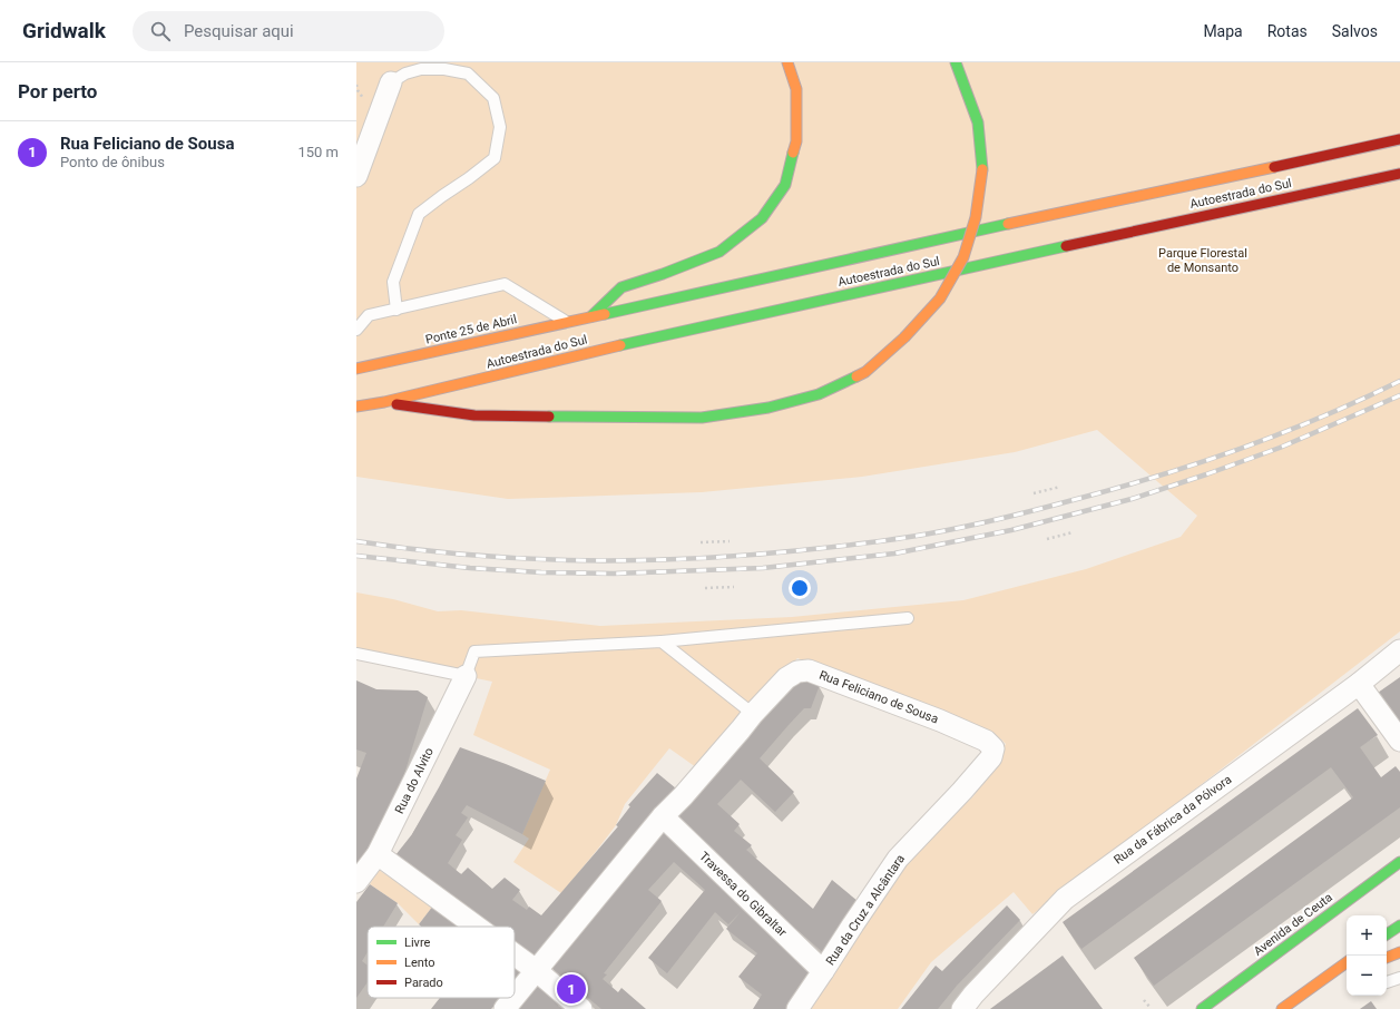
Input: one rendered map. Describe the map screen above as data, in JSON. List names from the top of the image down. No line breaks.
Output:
{"streets":{"highway":["Autoestrada do Sul","Ponte 25 de Abril","Avenida de Ceuta"],"street":["Rua Feliciano de Sousa","Rua do Alvito","Rua da Fábrica da Pólvora","Travessa do Gibraltar","Rua da Cruz a Alcântara"]},"crossings":[["Autoestrada do Sul","Ponte 25 de Abril"],["Rua Feliciano de Sousa","Travessa do Gibraltar"],["Rua Feliciano de Sousa","Rua da Cruz a Alcântara"],["Travessa do Gibraltar","Rua da Cruz a Alcântara"]],"parks":["Parque Florestal de Monsanto"],"legend":["Livre","Lento","Parado"],"page":{"header":"Gridwalk","search":"Pesquisar aqui","nav":["Mapa","Rotas","Salvos"],"heading":"Por perto","list":[{"mark":"1","name":"Rua Feliciano de Sousa","note":"Ponto de ônibus","value":"150 m"}],"map_buttons":["+","−"],"pins":"1"}}
